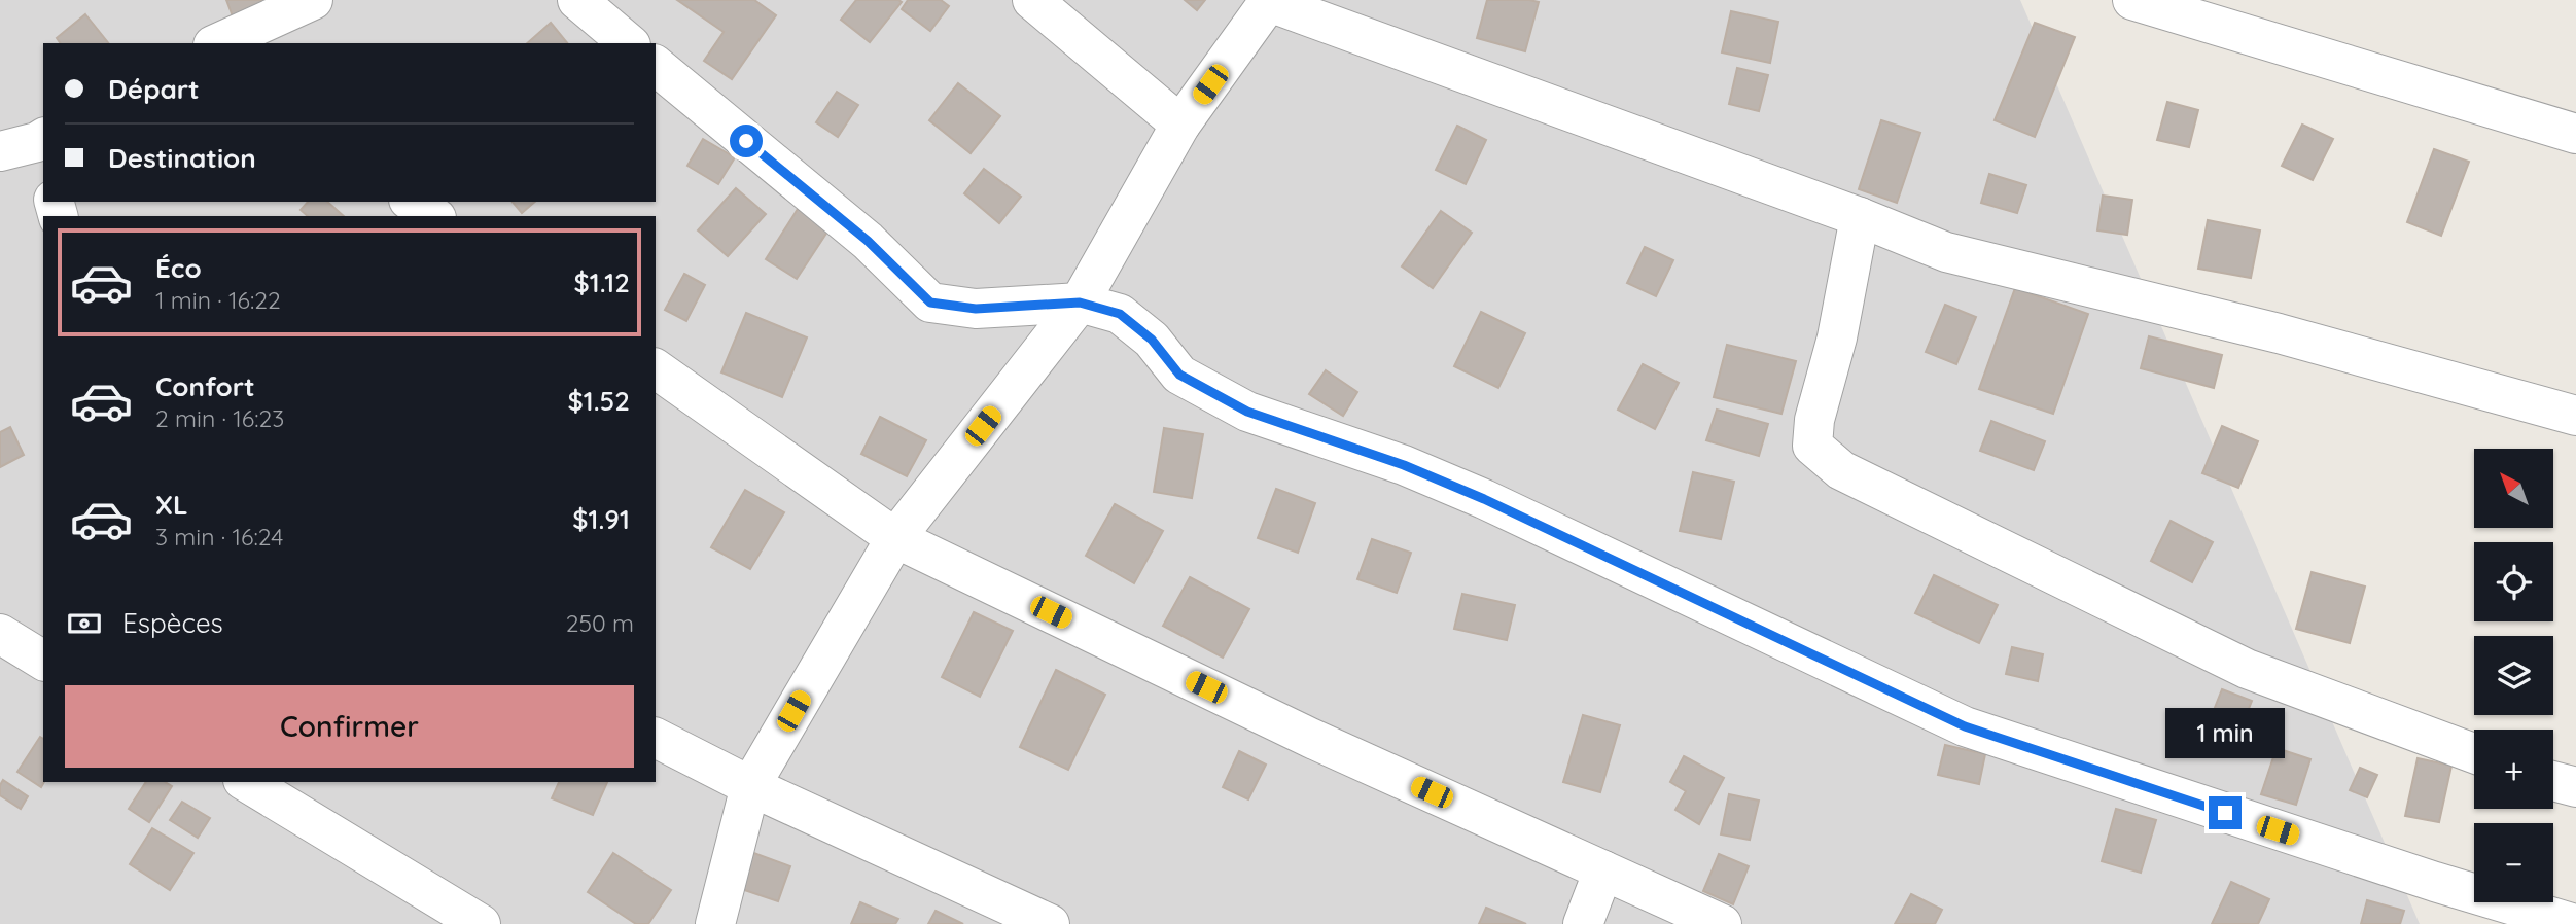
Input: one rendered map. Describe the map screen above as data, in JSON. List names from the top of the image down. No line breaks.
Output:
{"north":"top left","page":{"banner":["Départ","Destination"],"list":[{"name":"Éco","note":"1 min · 16:22","value":"$1.12"},{"name":"Confort","note":"2 min · 16:23","value":"$1.52"},{"name":"XL","note":"3 min · 16:24","value":"$1.91"}],"map_buttons":["+","−"],"pay":["Espèces","250 m"],"buttons":"Confirmer","bubble":"1 min"}}
